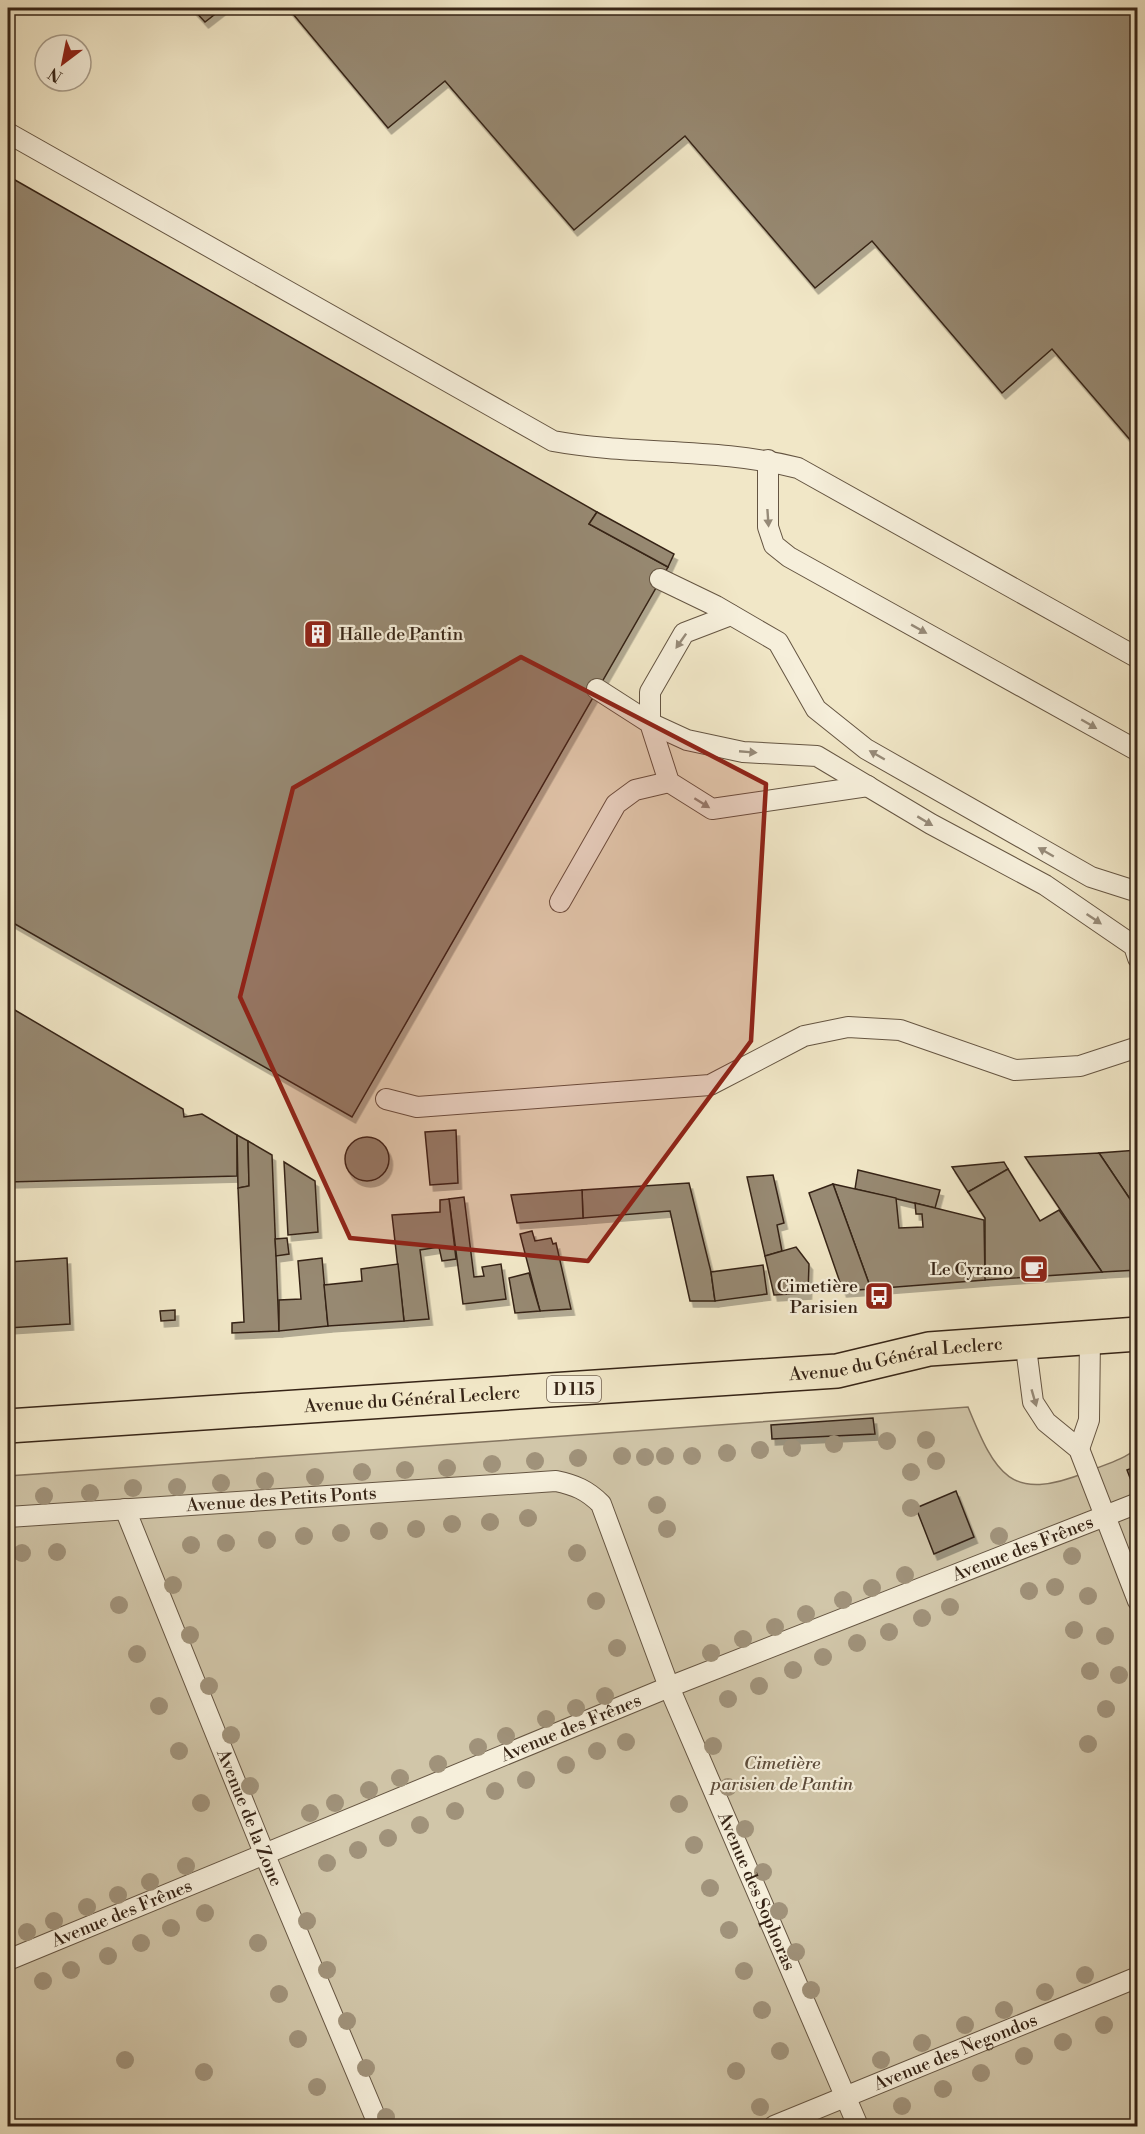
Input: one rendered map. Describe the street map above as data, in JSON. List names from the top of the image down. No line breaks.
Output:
{"streets":{"main road":["Avenue du Général Leclerc","D 115"],"lane":["Avenue des Petits Ponts","Avenue des Frênes","Avenue de la Zone","Avenue des Sophoras","Avenue des Negondos"]},"crossings":[["Avenue des Petits Ponts","Avenue de la Zone"],["Avenue des Petits Ponts","Avenue des Sophoras"],["Avenue des Frênes","Avenue de la Zone"],["Avenue des Frênes","Avenue des Sophoras"],["Avenue des Sophoras","Avenue des Negondos"]],"parks":["Cimetière parisien de Pantin"],"places":{"building":["Halle de Pantin"],"cafe":["Le Cyrano"],"bus stop":["Cimetière Parisien"]},"north":"bottom left"}
